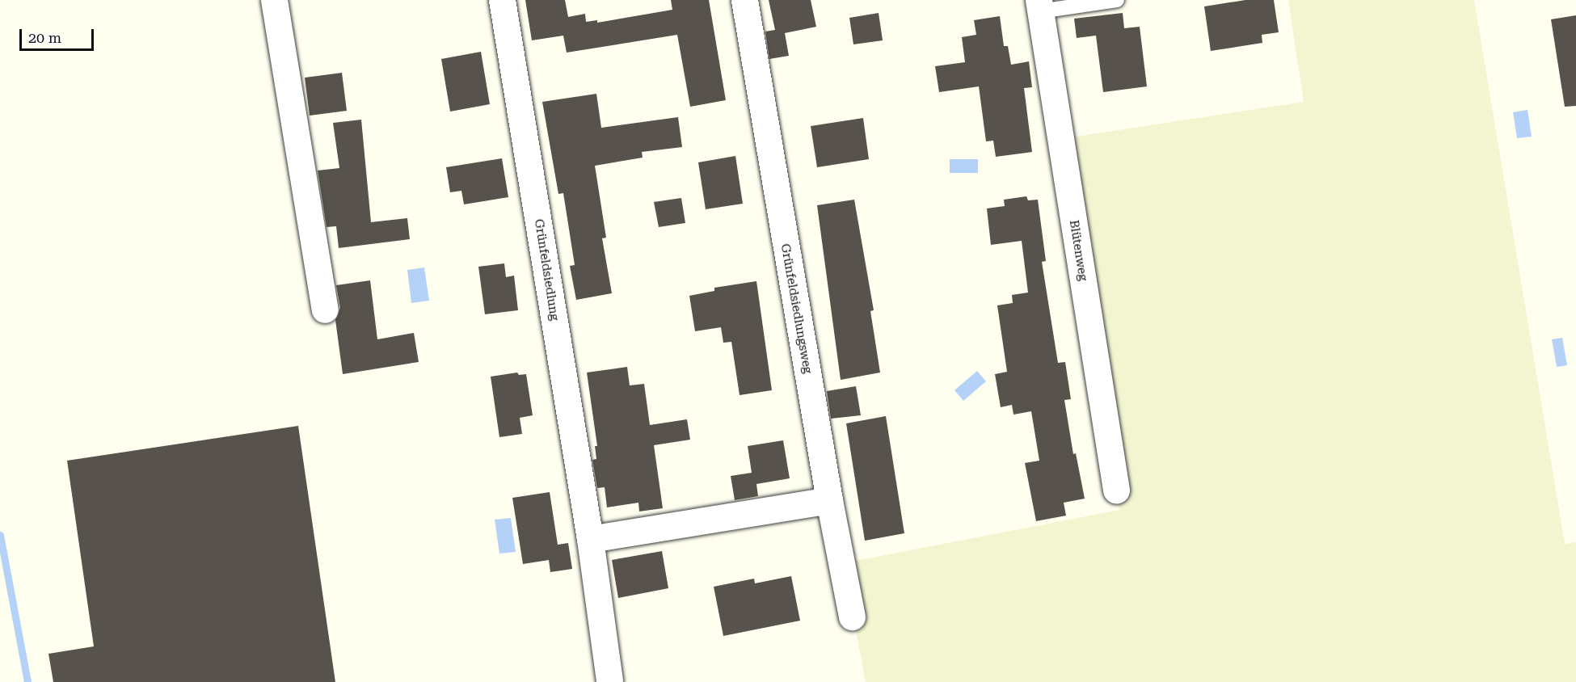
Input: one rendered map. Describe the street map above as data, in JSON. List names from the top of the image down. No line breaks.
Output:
{"streets":{"street":["Blütenweg","Grünfeldsiedlung","Grünfeldsiedlungsweg"]},"scale_bar":"20 m"}
